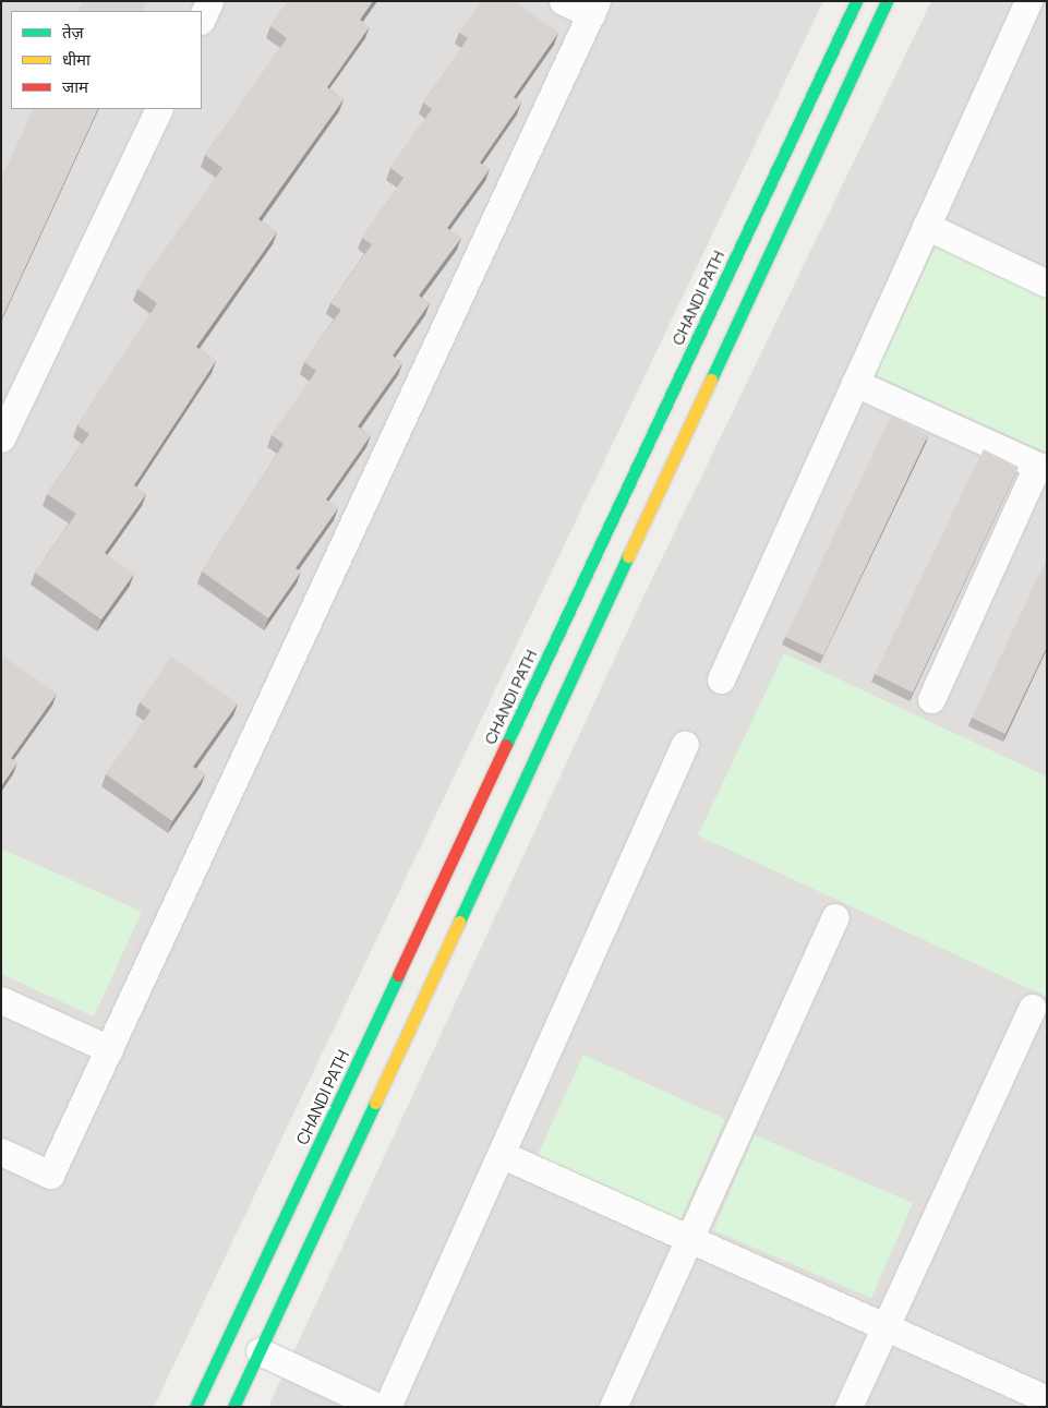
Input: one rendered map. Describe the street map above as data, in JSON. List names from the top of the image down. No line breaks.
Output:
{"streets":{"main road":["CHANDI PATH"]},"legend":["तेज़","धीमा","जाम"]}
